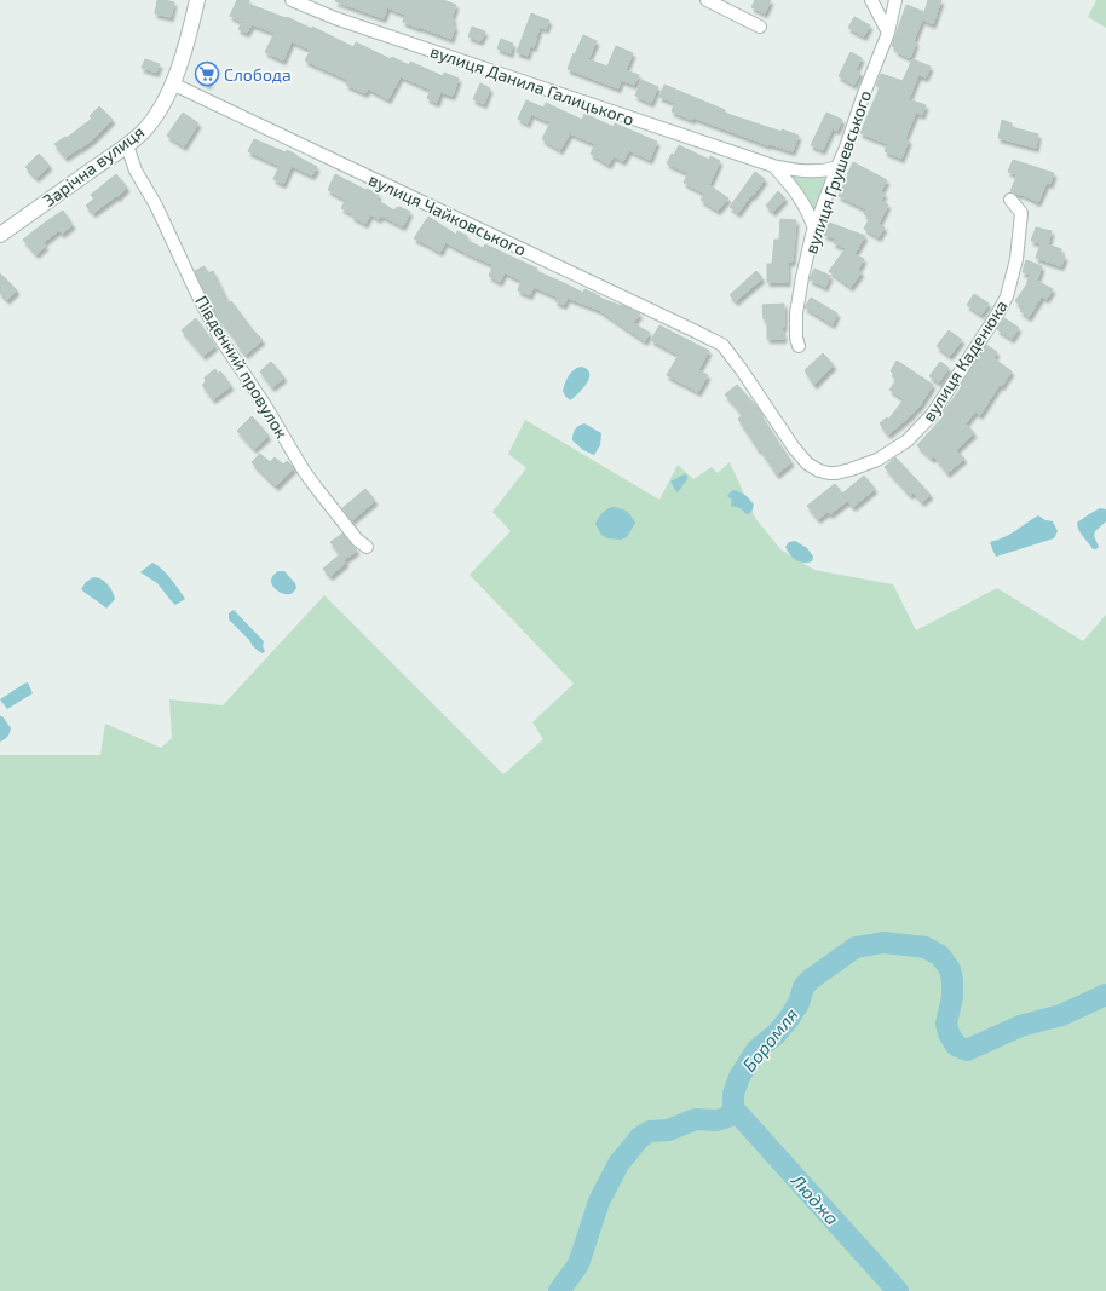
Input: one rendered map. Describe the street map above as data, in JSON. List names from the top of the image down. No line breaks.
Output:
{"streets":{"street":["вулиця Данила Галицького","Зарічна вулиця","вулиця Грушевського","вулиця Чайковського","вулиця Каденюка","Південний провулок"]},"crossings":[["вулиця Данила Галицького","вулиця Грушевського"],["Зарічна вулиця","вулиця Чайковського"],["Зарічна вулиця","Південний провулок"],["вулиця Чайковського","вулиця Каденюка"]],"water":["Боромля","Люджа"],"places":{"supermarket":["Слобода"]}}
